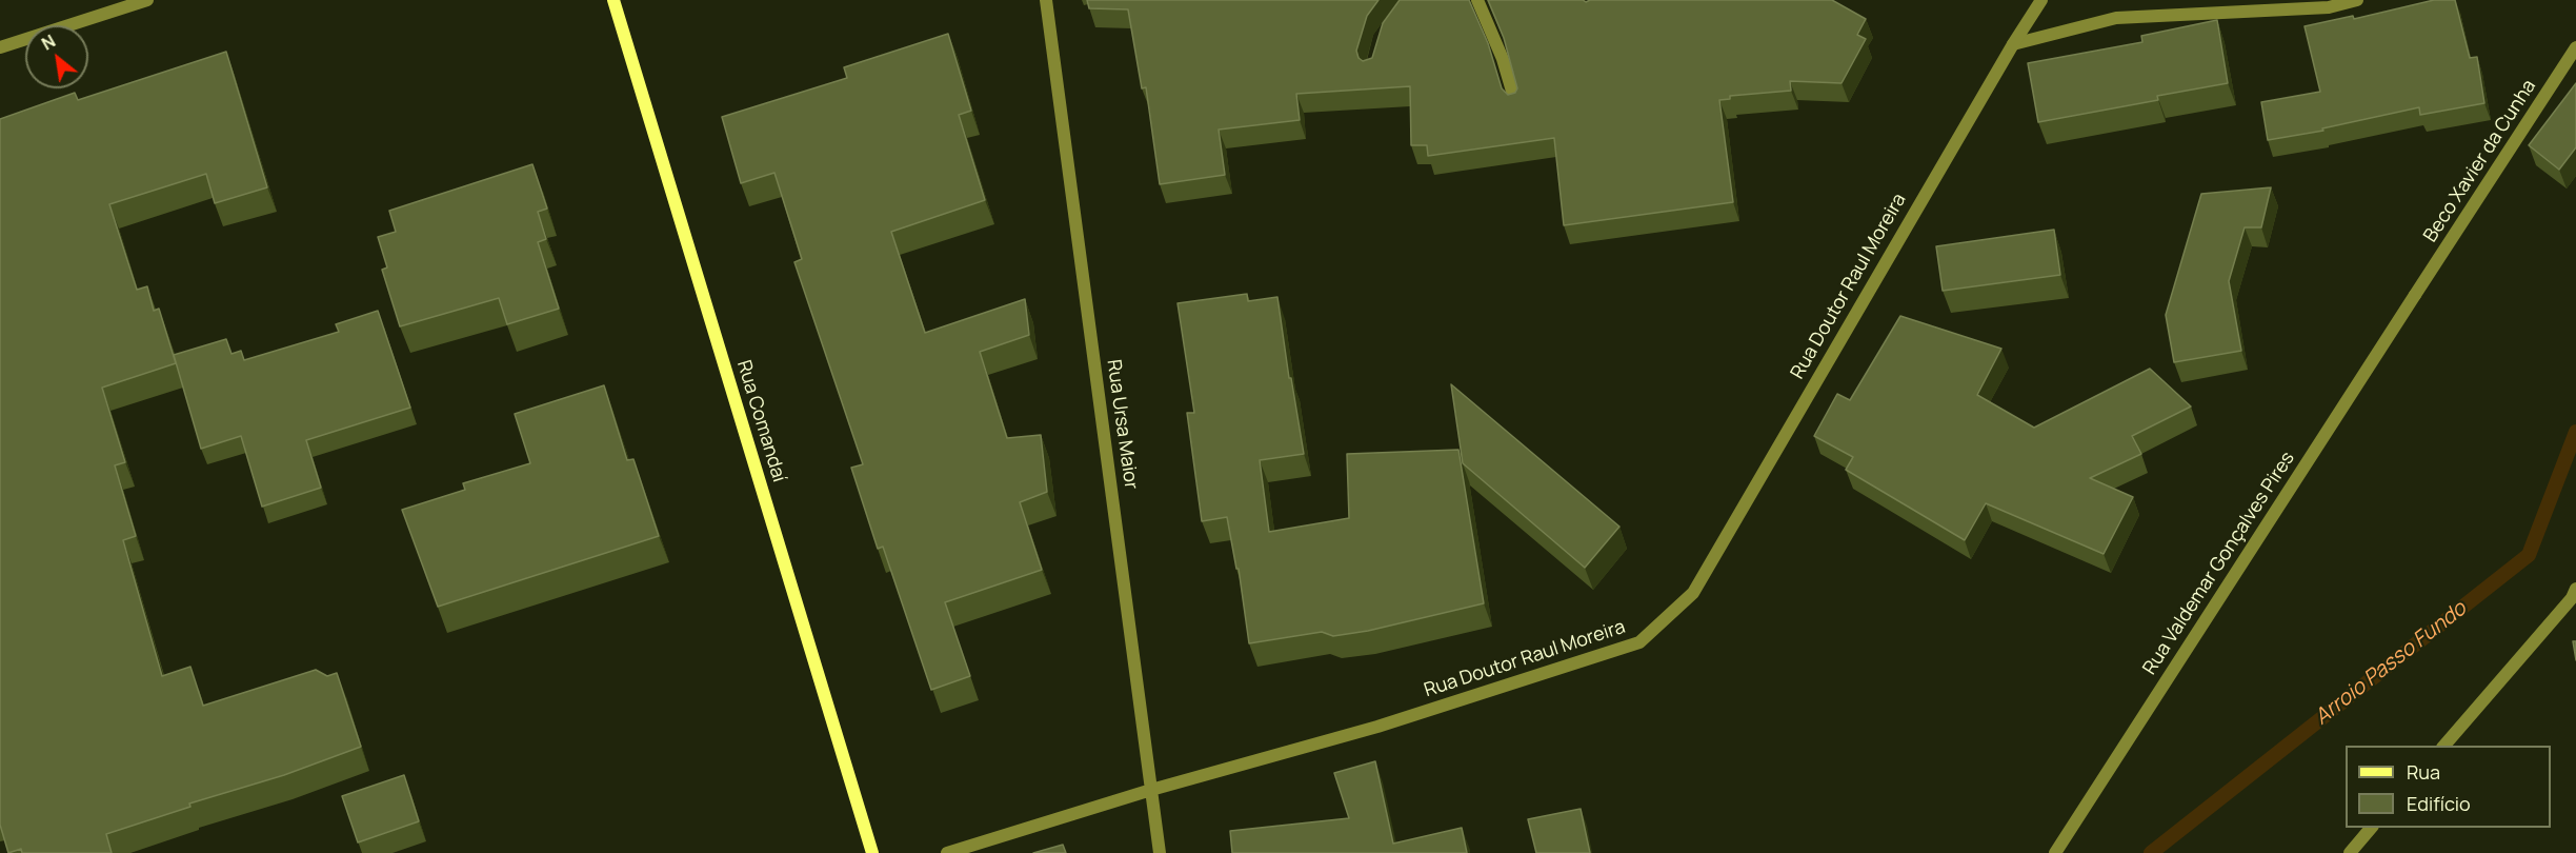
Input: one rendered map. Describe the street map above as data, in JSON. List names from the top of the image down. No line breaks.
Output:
{"streets":{"street":["Beco Xavier da Cunha","Rua Doutor Raul Moreira","Rua Comandaí","Rua Ursa Maior","Rua Valdemar Gonçalves Pires"]},"crossings":[["Beco Xavier da Cunha","Rua Valdemar Gonçalves Pires"],["Rua Doutor Raul Moreira","Rua Ursa Maior"]],"water":["Arroio Passo Fundo"],"legend":["Rua","Edifício"],"north":"top left"}
